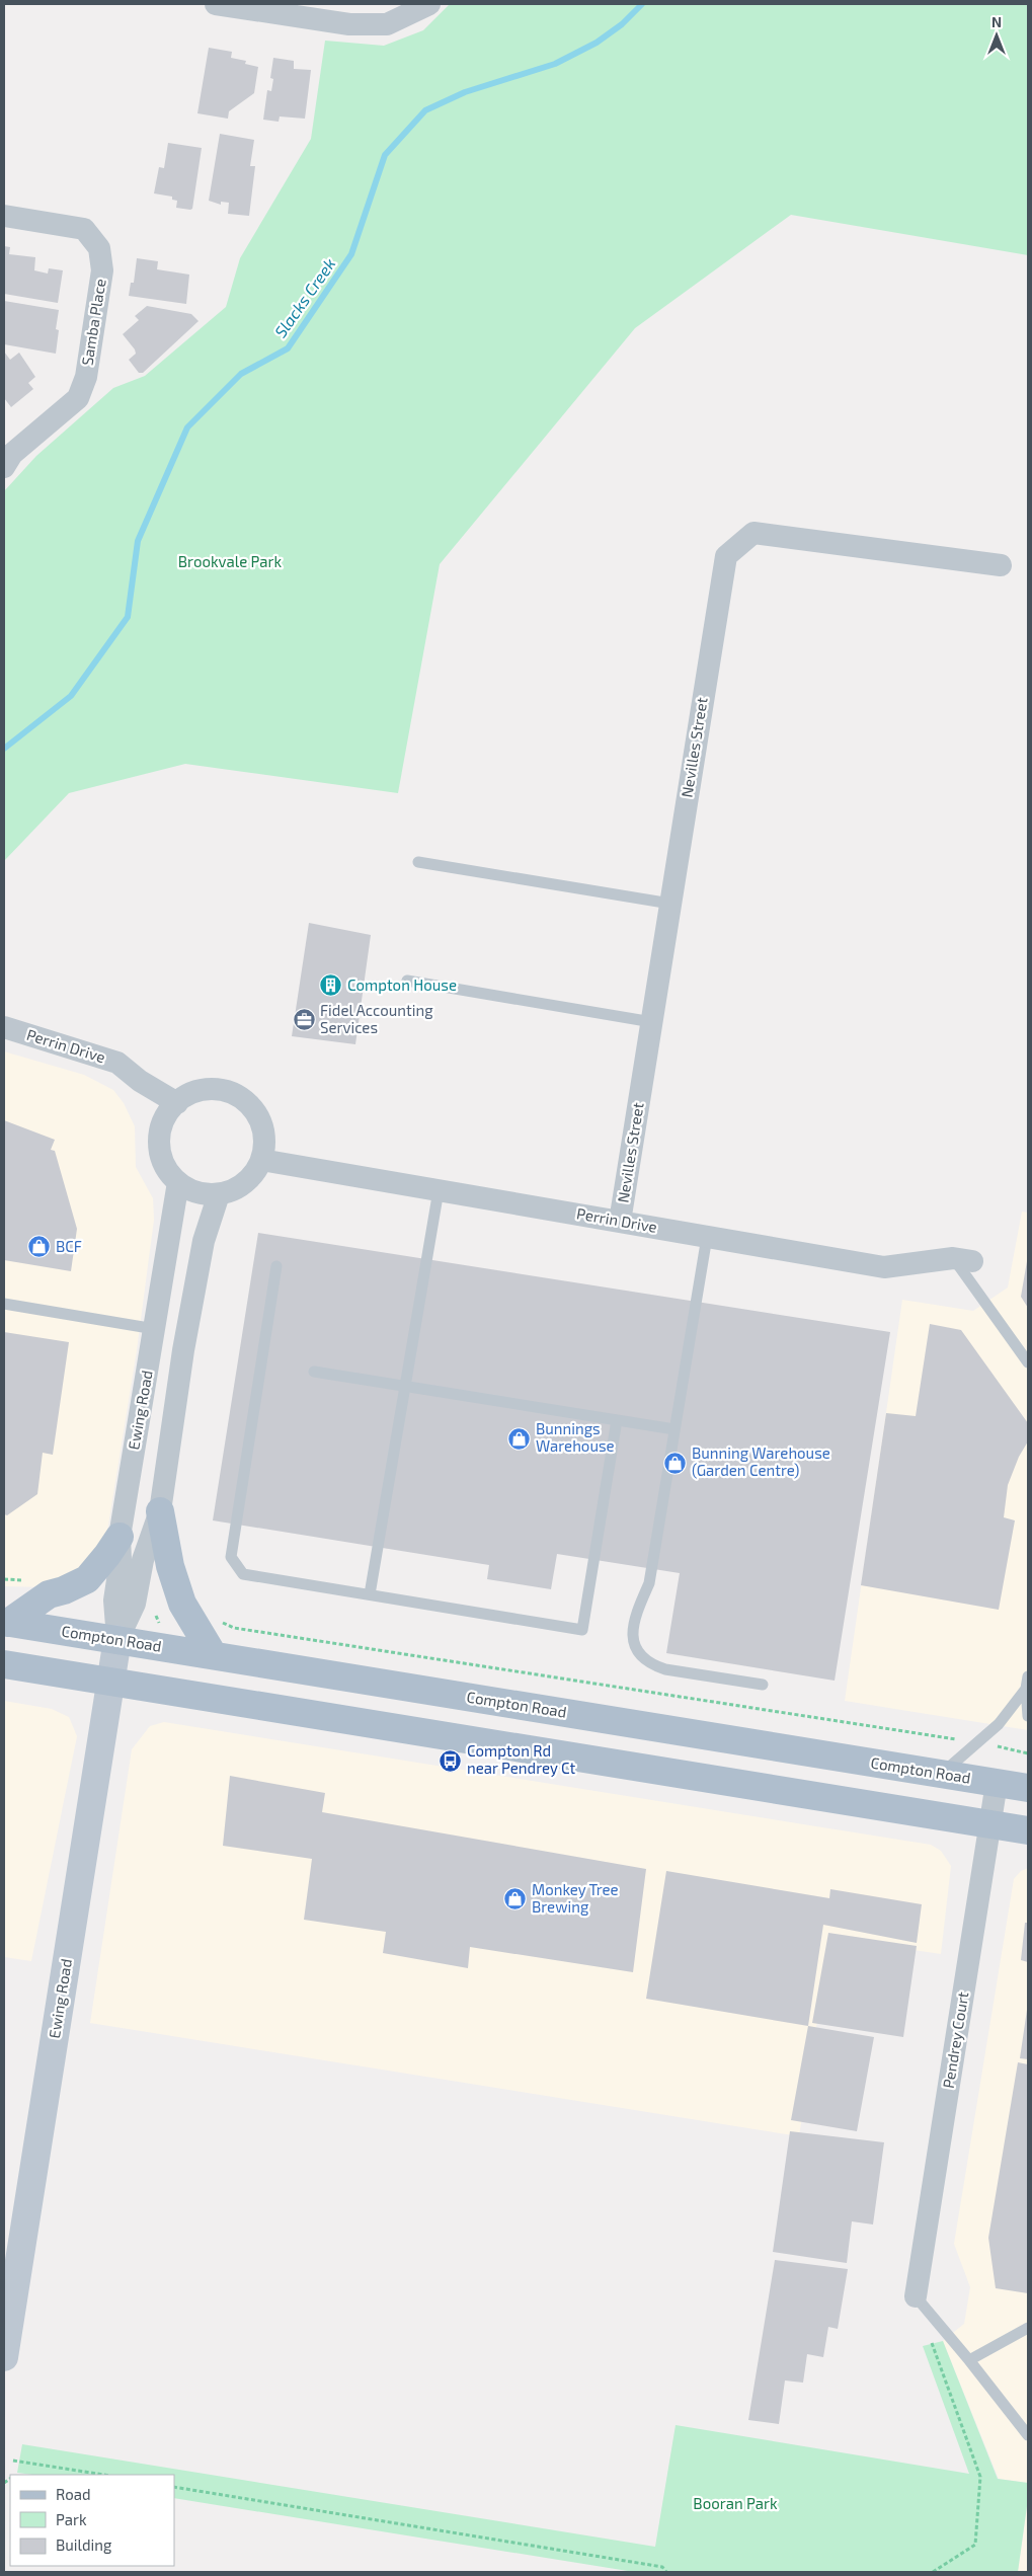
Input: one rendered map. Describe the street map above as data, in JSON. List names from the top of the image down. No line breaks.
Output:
{"streets":{"main road":["Ewing Road","Compton Road"],"street":["Samba Place","Nevilles Street","Perrin Drive","Pendrey Court"]},"crossings":[["Nevilles Street","Perrin Drive"],["Perrin Drive","Ewing Road"],["Ewing Road","Compton Road"],["Compton Road","Pendrey Court"]],"water":["Slacks Creek"],"parks":["Brookvale Park","Booran Park"],"places":{"building":["Compton House"],"office":["Fidel Accounting Services"],"shop":["BCF","Bunnings Warehouse","Bunning Warehouse (Garden Centre)","Monkey Tree Brewing"],"bus stop":["Compton Rd near Pendrey Ct"]},"legend":["Road","Park","Building"],"north":"top"}
